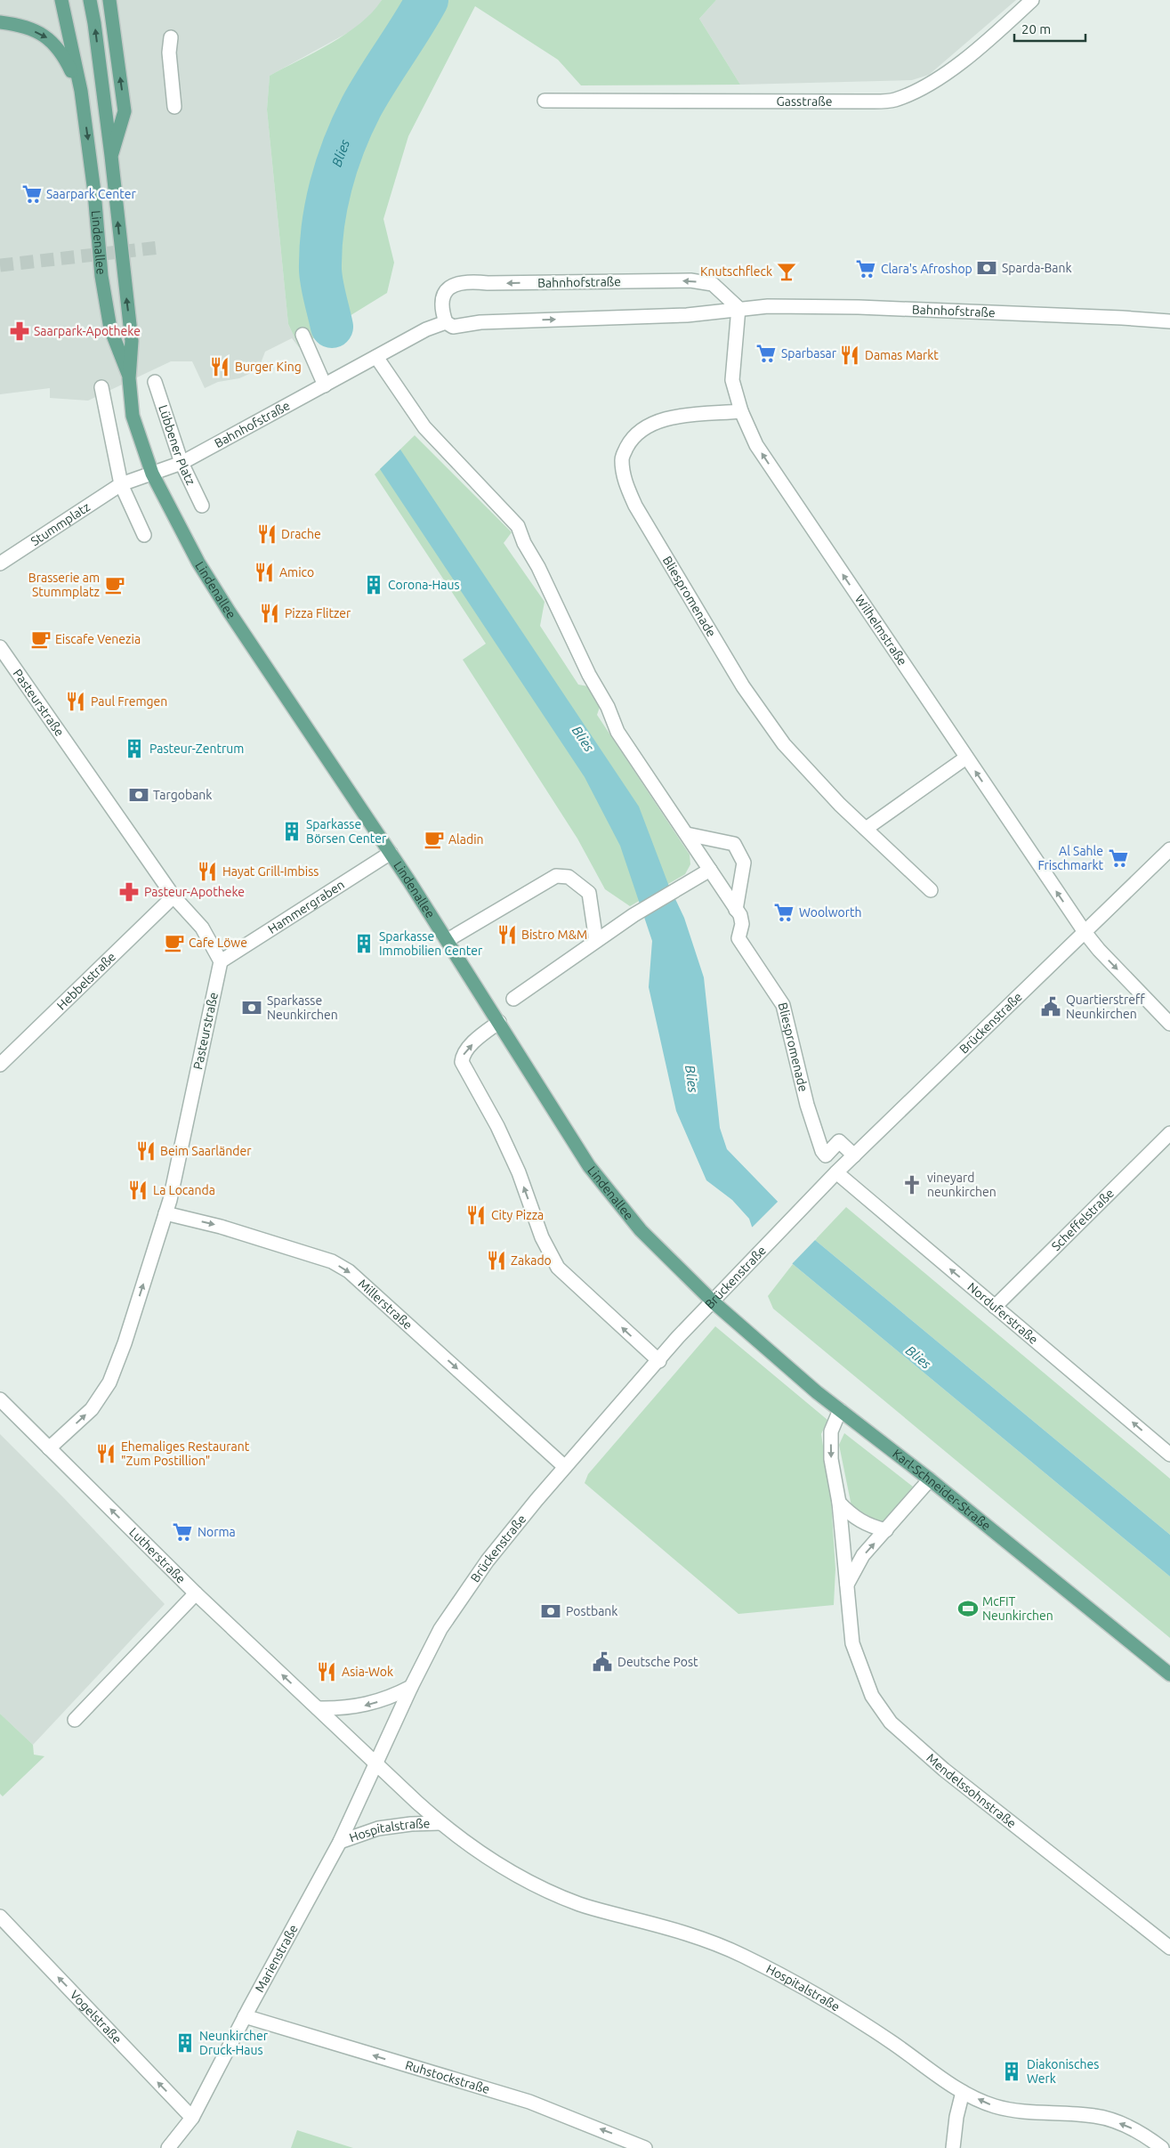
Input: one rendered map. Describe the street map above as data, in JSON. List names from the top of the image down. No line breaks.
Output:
{"streets":{"main road":["Lindenallee","Karl-Schneider-Straße"],"street":["Gasstraße","Bahnhofstraße","Lübbener Platz","Stummplatz","Bliespromenade","Wilhelmstraße","Pasteurstraße","Hammergraben","Hebbelstraße","Brückenstraße","Scheffelstraße","Millerstraße","Norduferstraße","Lutherstraße","Mendelssohnstraße","Hospitalstraße","Marienstraße","Vogelstraße","Ruhstockstraße"]},"crossings":[["Lindenallee","Bahnhofstraße"],["Lindenallee","Stummplatz"],["Lindenallee","Hammergraben"],["Lindenallee","Brückenstraße"],["Lindenallee","Karl-Schneider-Straße"],["Bahnhofstraße","Lübbener Platz"],["Bahnhofstraße","Stummplatz"],["Bahnhofstraße","Bliespromenade"],["Bahnhofstraße","Wilhelmstraße"],["Bliespromenade","Wilhelmstraße"],["Bliespromenade","Brückenstraße"],["Wilhelmstraße","Brückenstraße"],["Pasteurstraße","Hammergraben"],["Pasteurstraße","Hebbelstraße"],["Pasteurstraße","Millerstraße"],["Pasteurstraße","Lutherstraße"],["Brückenstraße","Millerstraße"],["Brückenstraße","Norduferstraße"],["Brückenstraße","Karl-Schneider-Straße"],["Brückenstraße","Lutherstraße"],["Brückenstraße","Hospitalstraße"],["Brückenstraße","Marienstraße"],["Scheffelstraße","Norduferstraße"],["Karl-Schneider-Straße","Mendelssohnstraße"],["Lutherstraße","Hospitalstraße"],["Lutherstraße","Marienstraße"],["Hospitalstraße","Marienstraße"],["Marienstraße","Vogelstraße"],["Marienstraße","Ruhstockstraße"]],"one_way":["Millerstraße","Norduferstraße","Lutherstraße","Vogelstraße","Ruhstockstraße"],"water":["Blies"],"places":{"supermarket":["Saarpark Center","Clara's Afroshop","Sparbasar","Al Sahle Frischmarkt","Woolworth","Norma"],"bank":["Sparda-Bank","Targobank","Sparkasse Neunkirchen","Postbank"],"bar":["Knutschfleck"],"pharmacy":["Saarpark-Apotheke","Pasteur-Apotheke"],"restaurant":["Damas Markt","Burger King","Drache","Amico","Pizza Flitzer","Paul Fremgen","Hayat Grill-Imbiss","Bistro M&M","Beim Saarländer","La Locanda","City Pizza","Zakado","Ehemaliges Restaurant \"Zum Postillion\"","Asia-Wok"],"cafe":["Brasserie am Stummplatz","Eiscafe Venezia","Aladin","Cafe Löwe"],"building":["Corona-Haus","Pasteur-Zentrum","Sparkasse Börsen Center","Sparkasse Immobilien Center","Neunkircher Druck-Haus","Diakonisches Werk"],"public building":["Quartierstreff Neunkirchen","Deutsche Post"],"church":["vineyard neunkirchen"],"sports":["McFIT Neunkirchen"]},"scale_bar":"20 m"}
